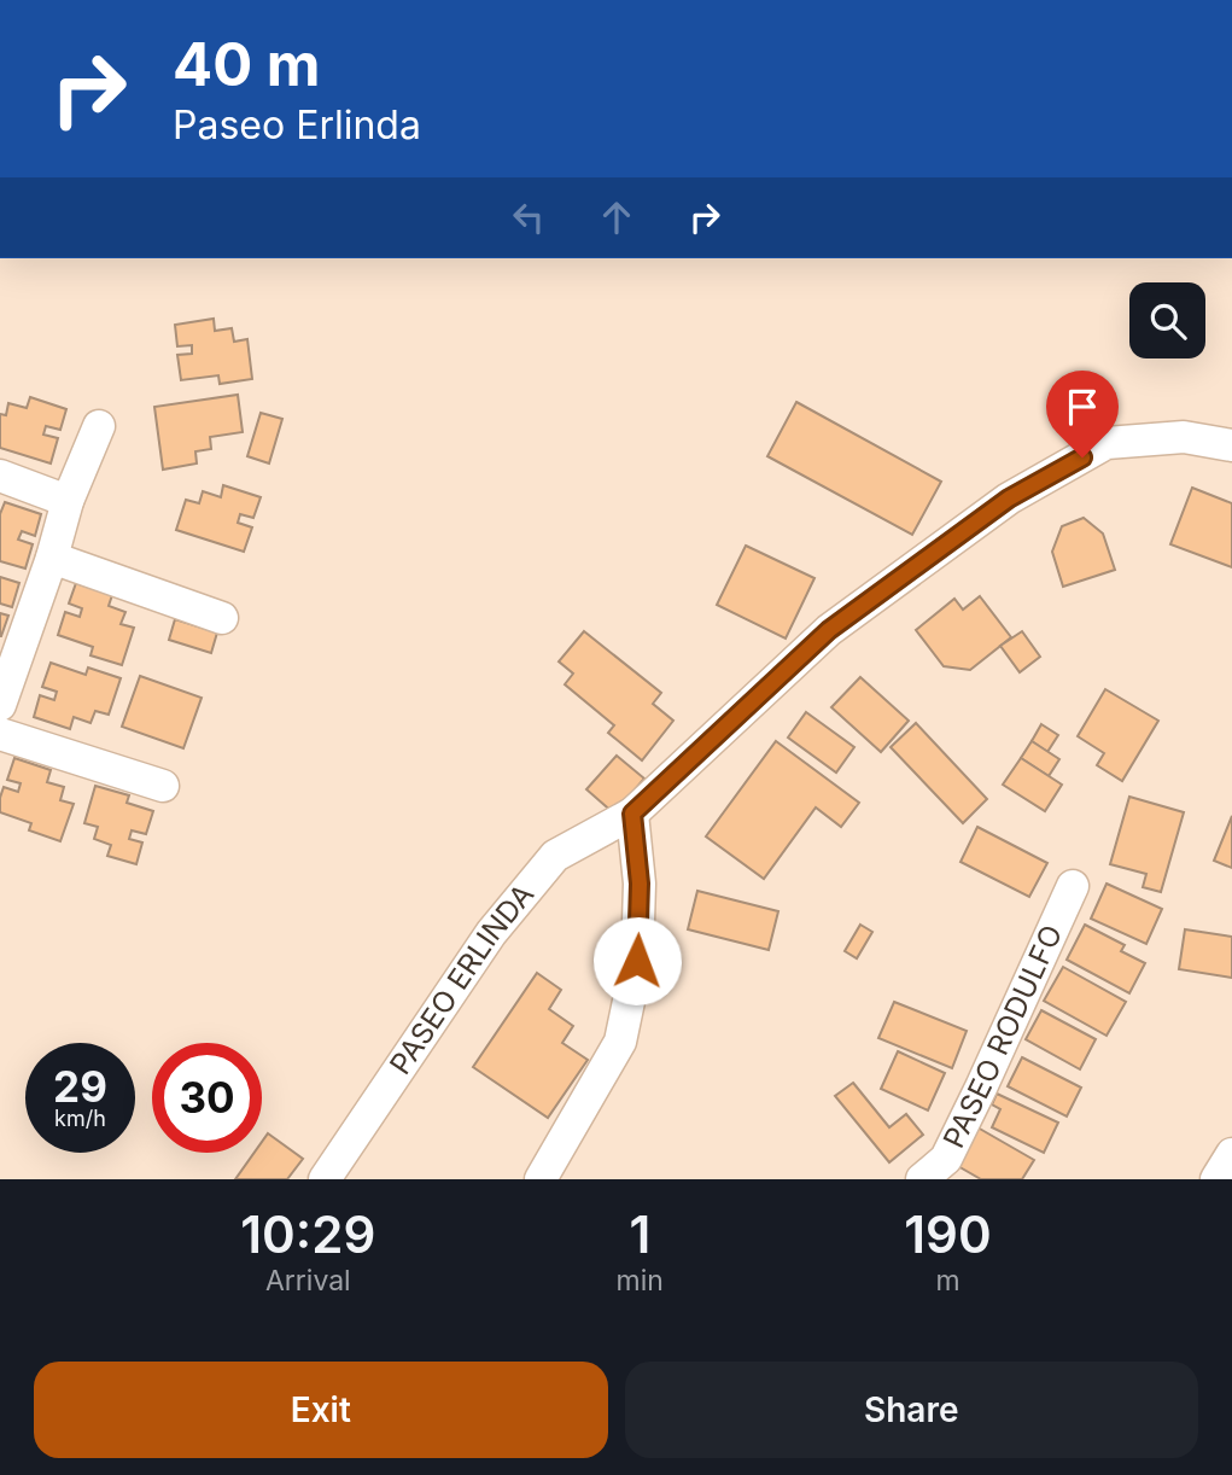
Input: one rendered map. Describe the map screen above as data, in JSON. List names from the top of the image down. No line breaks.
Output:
{"streets":{"street":["PASEO ERLINDA","PASEO RODULFO"]},"page":{"turn":["40 m","Paseo Erlinda"],"speed":"29 km/h","limit":"30","eta":["10:29","Arrival","1","min","190","m"],"buttons":["Exit","Share"]}}
